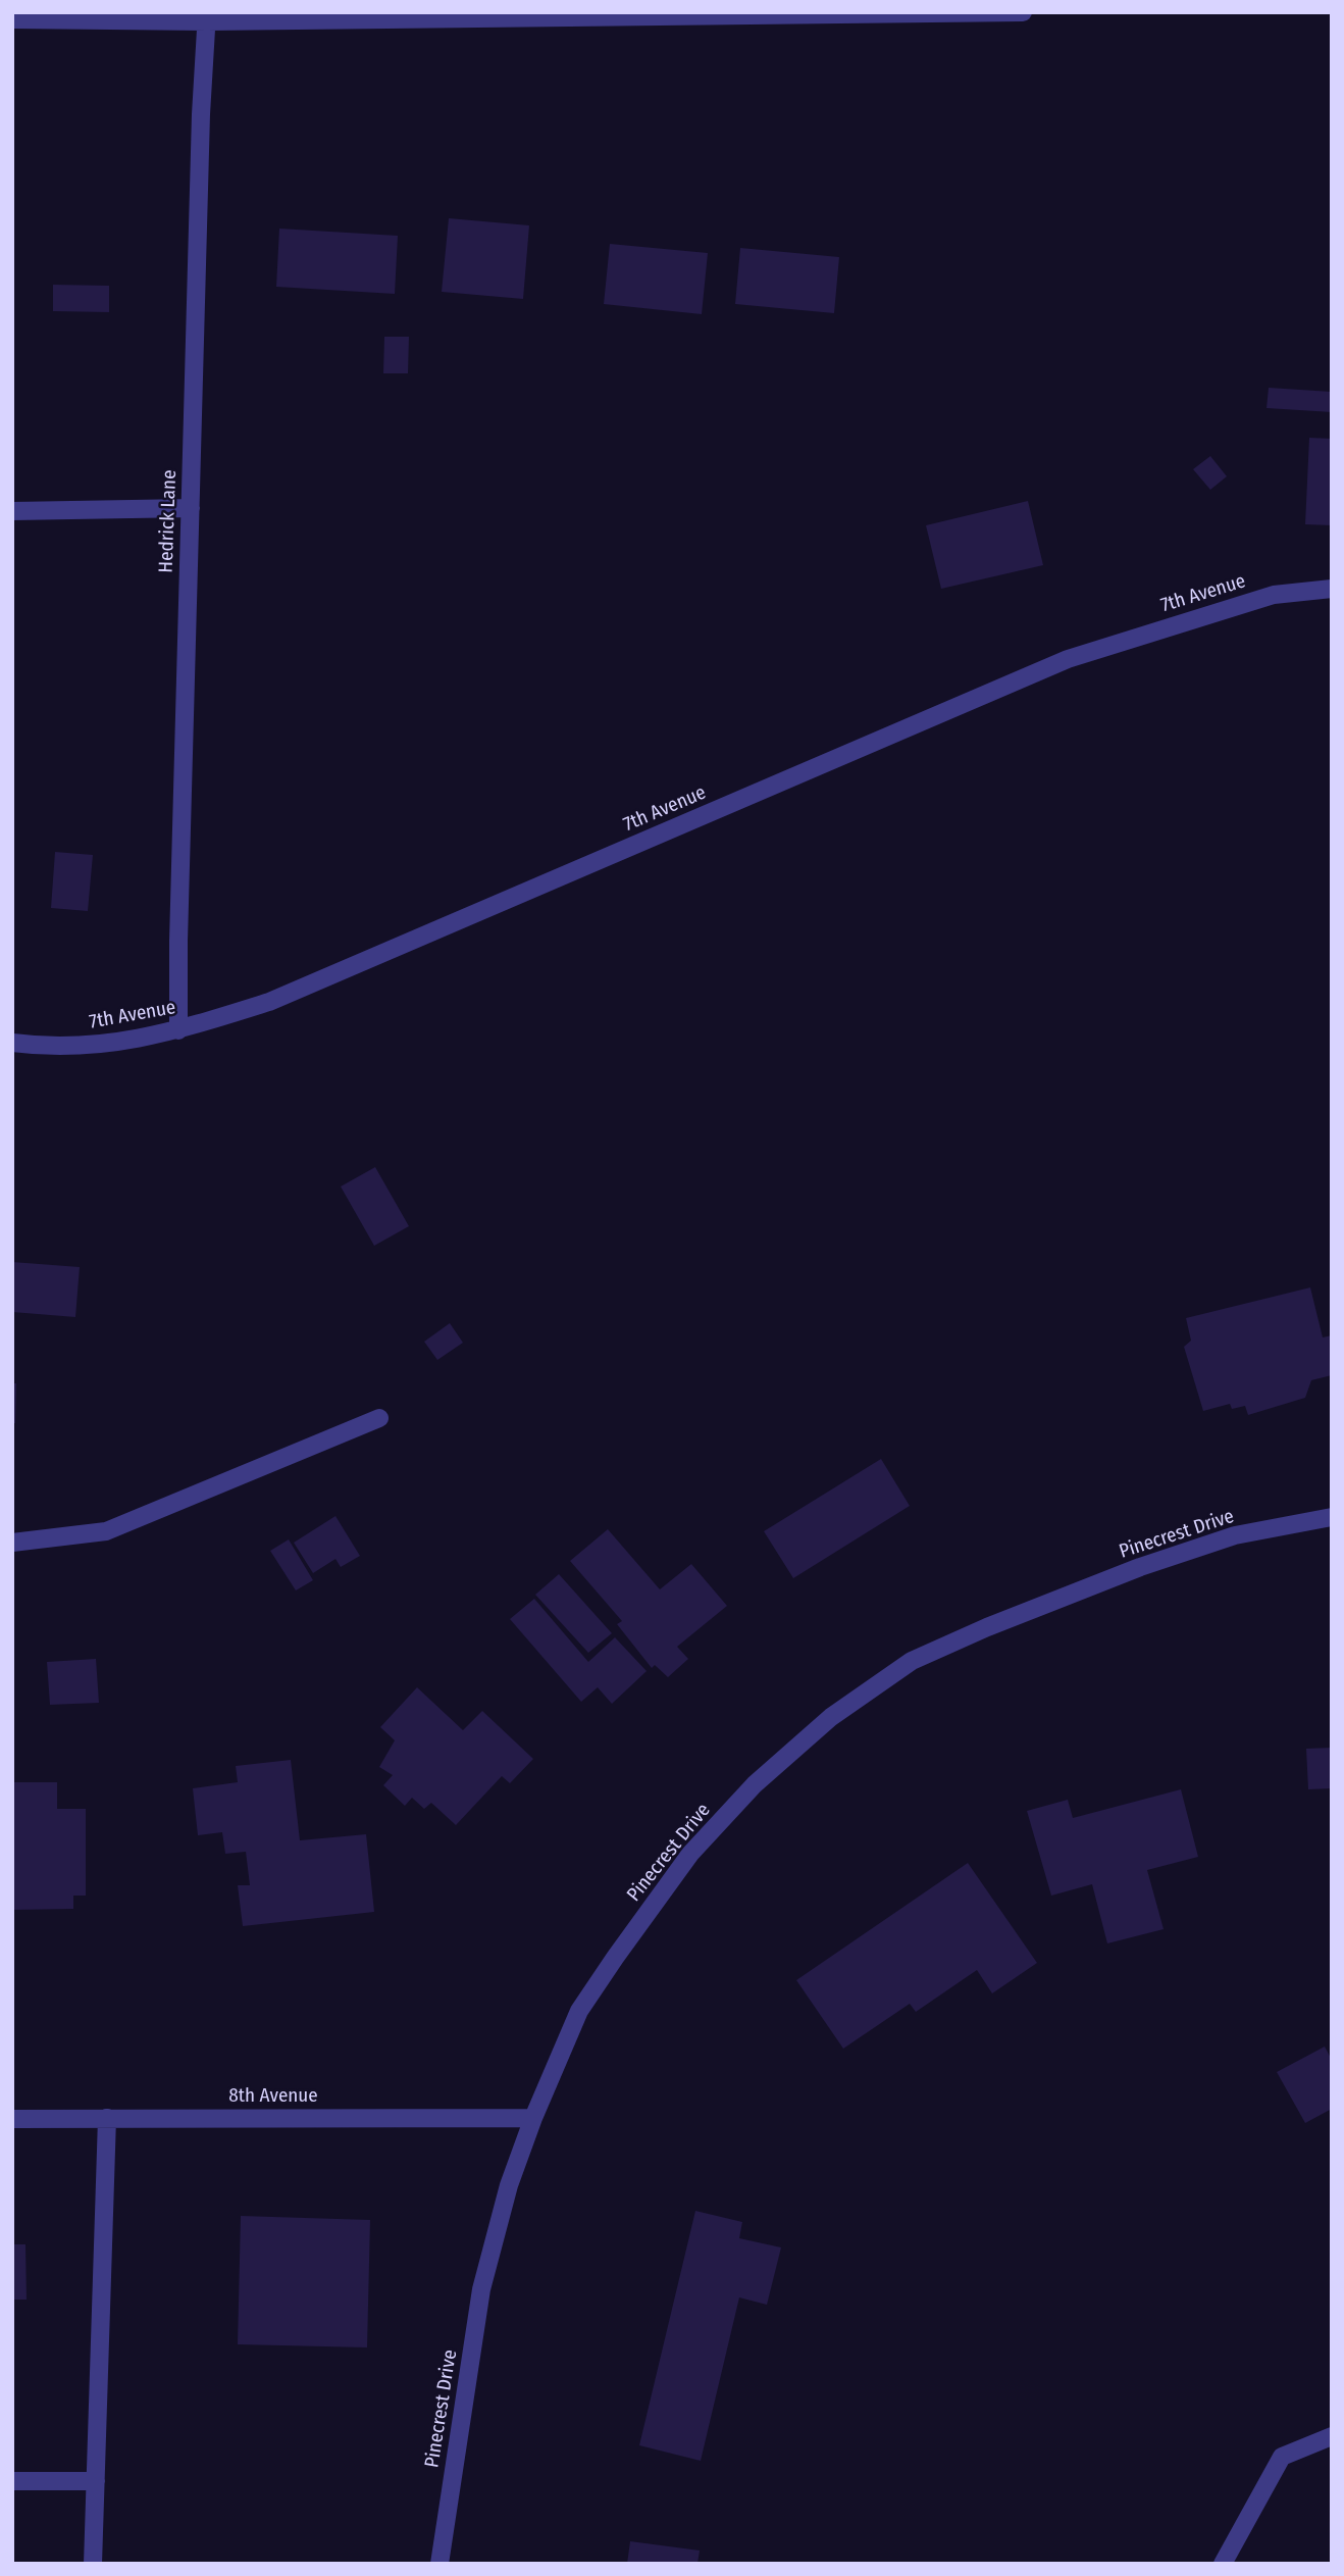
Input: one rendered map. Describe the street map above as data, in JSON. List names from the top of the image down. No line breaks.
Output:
{"streets":{"street":["Hedrick Lane","7th Avenue","Pinecrest Drive","8th Avenue"]},"crossings":[["Hedrick Lane","7th Avenue"],["Pinecrest Drive","8th Avenue"]]}
